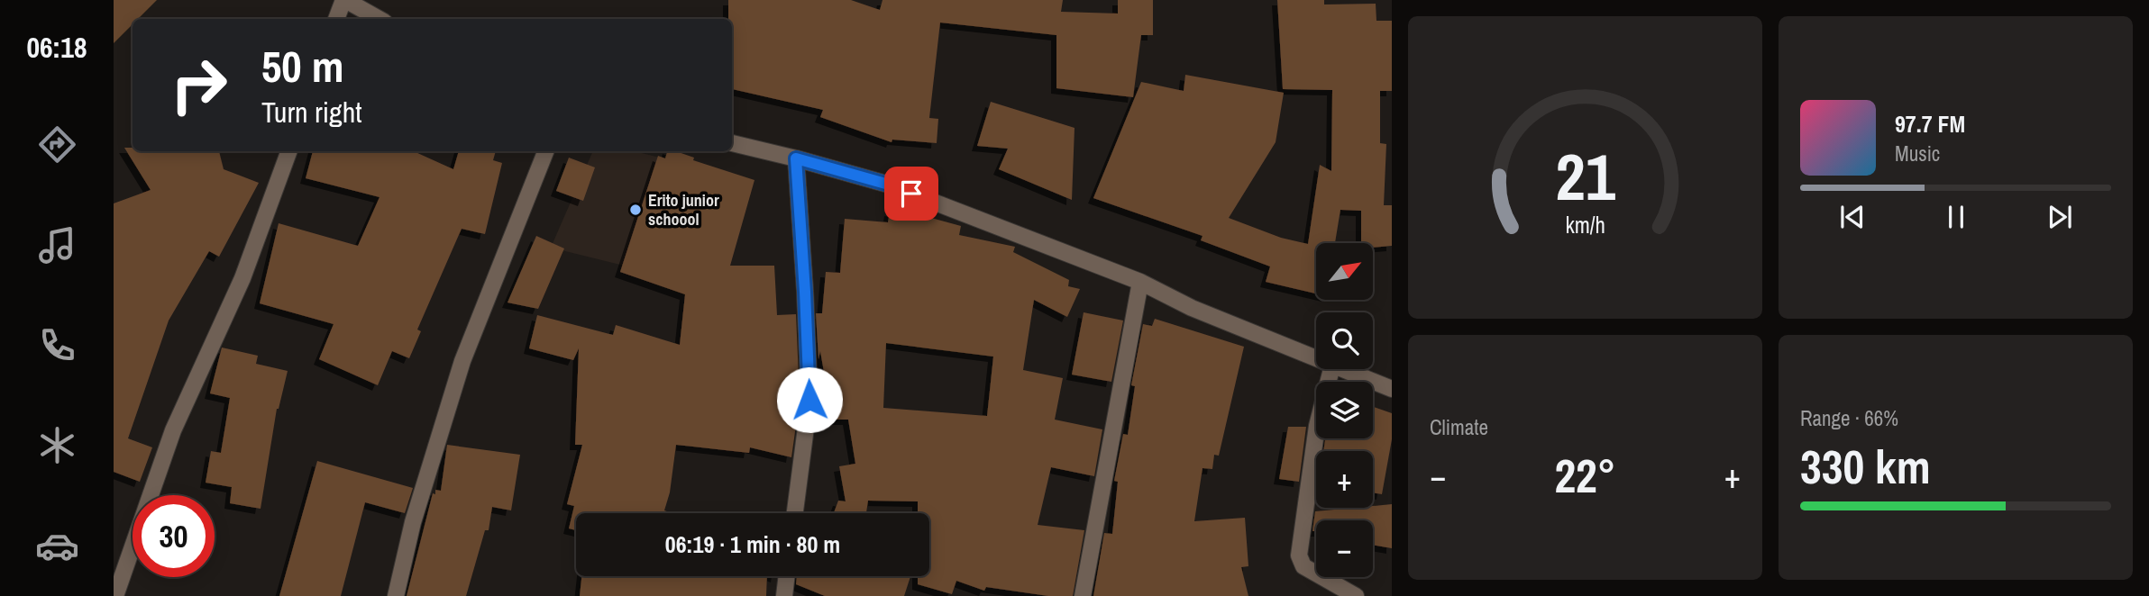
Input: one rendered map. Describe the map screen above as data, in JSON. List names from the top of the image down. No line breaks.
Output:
{"places":["Erito junior schoool"],"north":"top right","page":{"tabs":"06:18","turn":["50 m","Turn right"],"song":["97.7 FM","Music"],"map_buttons":["+","−"],"tile":["Climate",["Range · 66%","330 km"]],"heat":["−","22°","+"],"limit":"30","trip":"06:19 · 1 min · 80 m","gauge":["21","km/h"]}}
